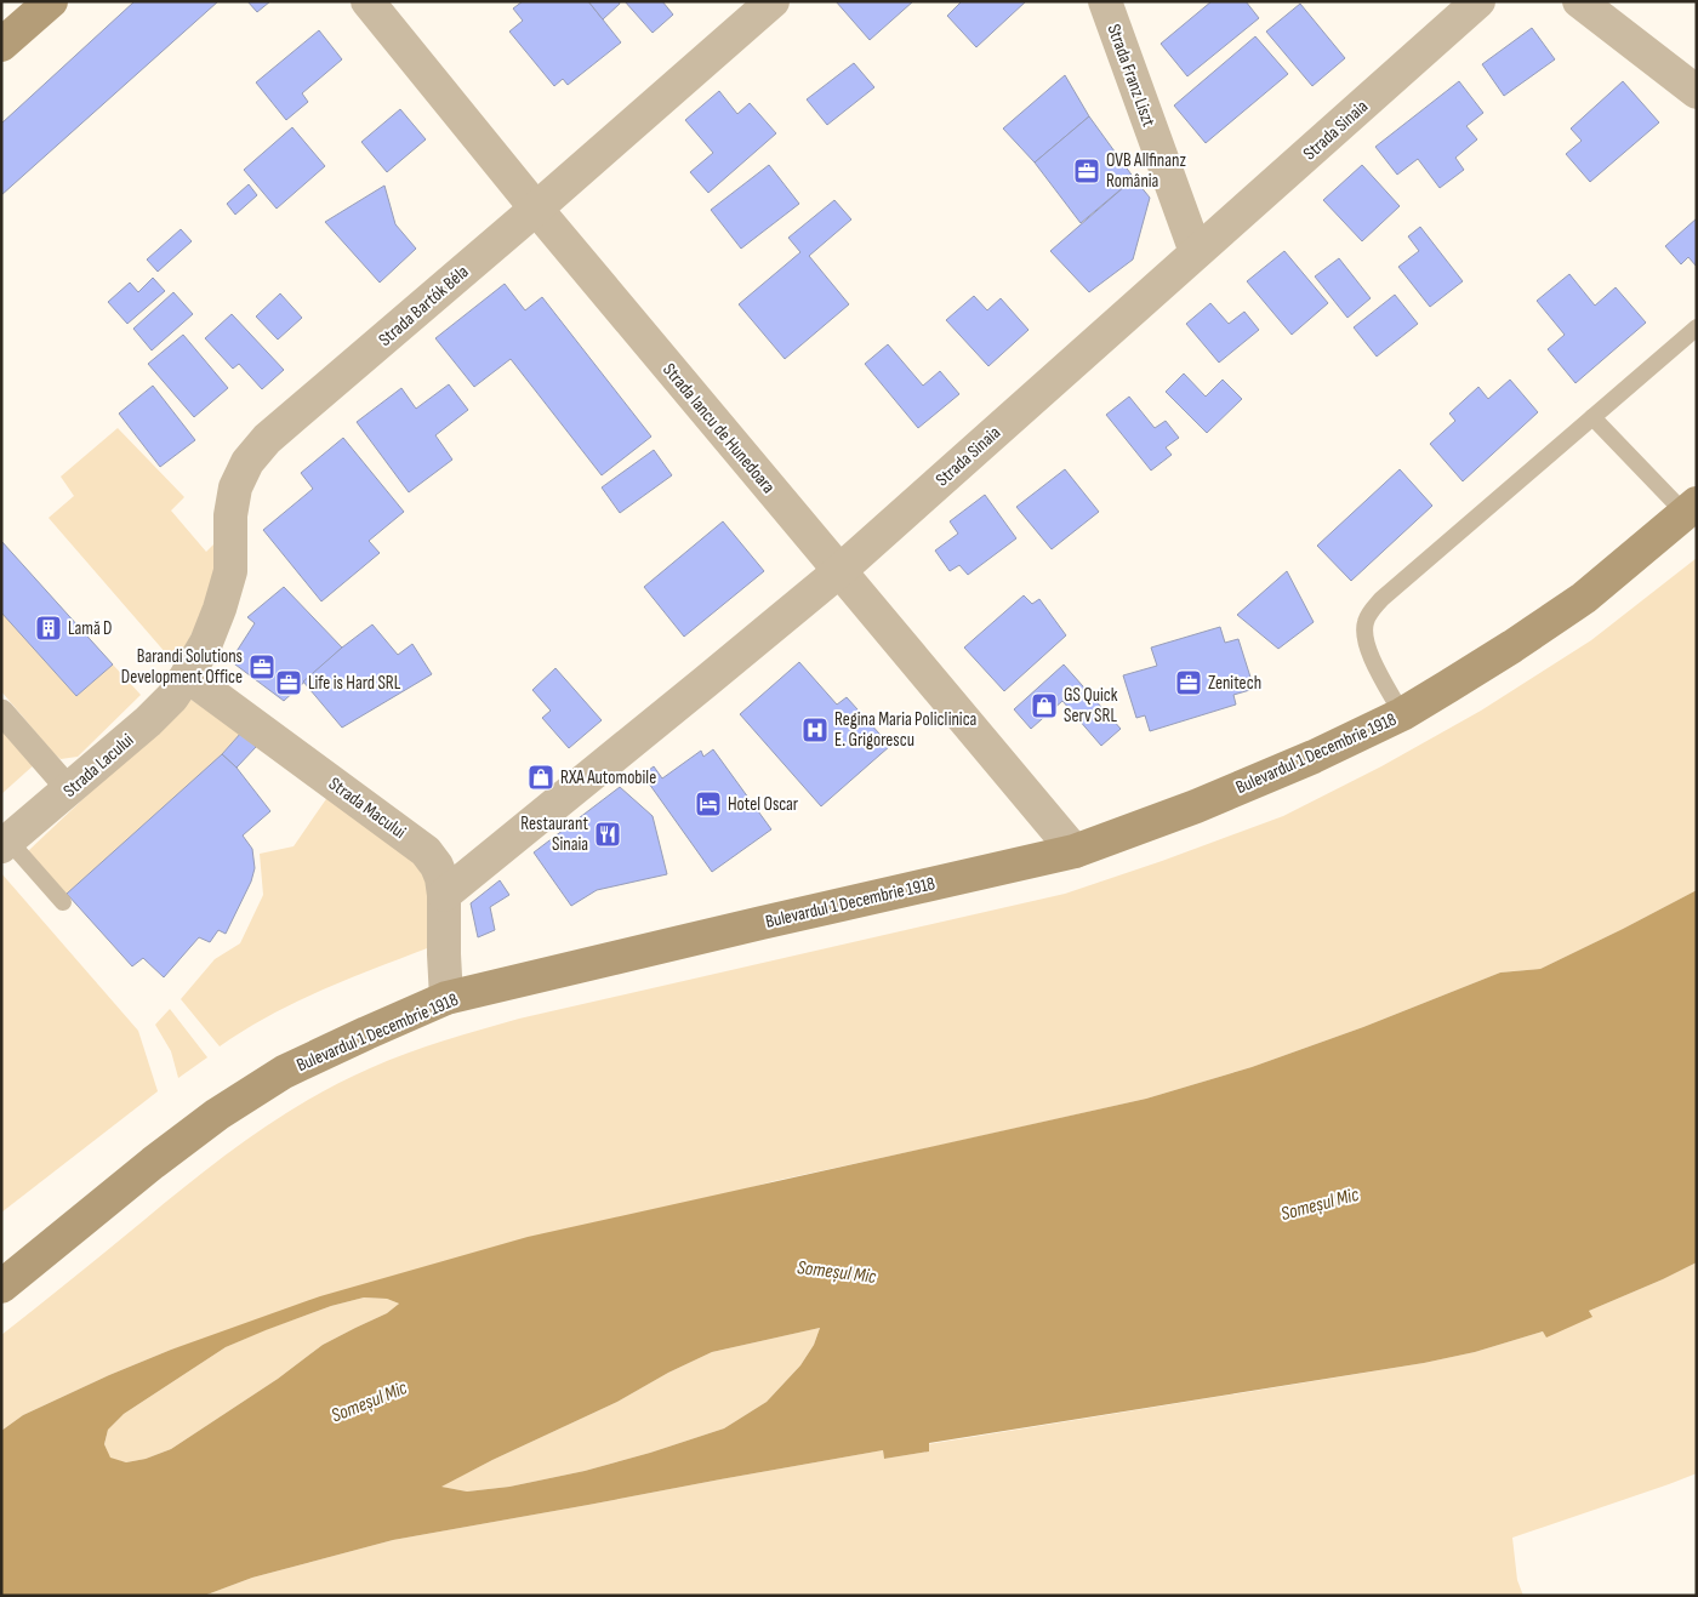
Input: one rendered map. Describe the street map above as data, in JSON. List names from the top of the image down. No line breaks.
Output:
{"streets":{"main road":["Bulevardul 1 Decembrie 1918"],"street":["Strada Franz Liszt","Strada Sinaia","Strada Bartók Béla","Strada Iancu de Hunedoara","Strada Lacului","Strada Macului"]},"crossings":[["Strada Franz Liszt","Strada Sinaia"],["Strada Sinaia","Strada Iancu de Hunedoara"],["Strada Sinaia","Strada Macului"],["Strada Bartók Béla","Strada Iancu de Hunedoara"],["Strada Bartók Béla","Strada Lacului"],["Strada Bartók Béla","Strada Macului"],["Strada Iancu de Hunedoara","Bulevardul 1 Decembrie 1918"],["Bulevardul 1 Decembrie 1918","Strada Macului"],["Strada Lacului","Strada Macului"]],"water":["Someșul Mic"],"places":{"office":["OVB Allfinanz România","Barandi Solutions Development Office","Life is Hard SRL","Zenitech"],"building":["Lamă D"],"shop":["GS Quick Serv SRL","RXA Automobile"],"hospital":["Regina Maria Policlinica E. Grigorescu"],"hotel":["Hotel Oscar"],"restaurant":["Restaurant Sinaia"]}}
